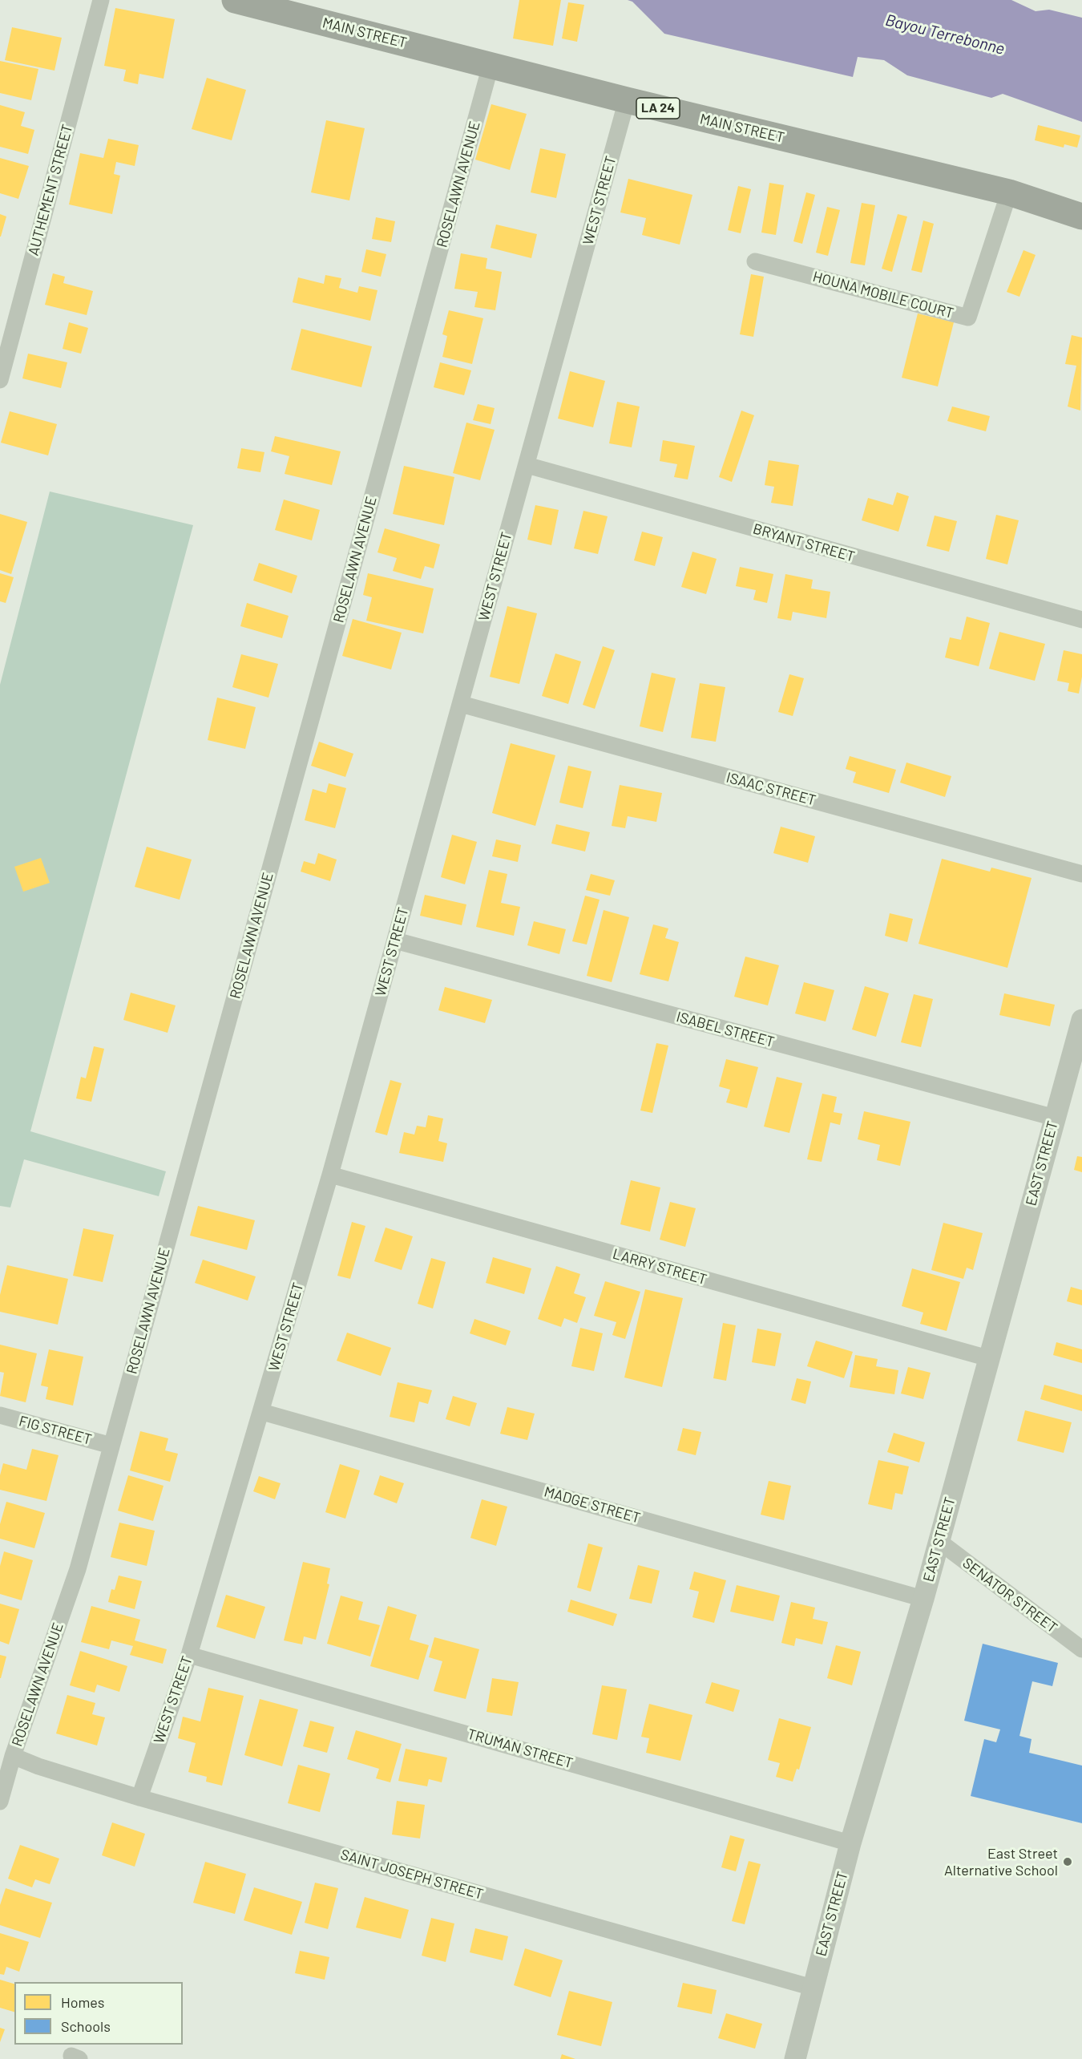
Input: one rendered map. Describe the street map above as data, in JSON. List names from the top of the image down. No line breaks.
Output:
{"streets":{"main road":["MAIN STREET","LA 24"],"street":["ROSELAWN AVENUE","AUTHEMENT STREET","WEST STREET","HOUNA MOBILE COURT","BRYANT STREET","ISAAC STREET","ISABEL STREET","EAST STREET","LARRY STREET","FIG STREET","MADGE STREET","SENATOR STREET","TRUMAN STREET","SAINT JOSEPH STREET"]},"crossings":[["MAIN STREET","ROSELAWN AVENUE"],["MAIN STREET","WEST STREET"],["MAIN STREET","HOUNA MOBILE COURT"],["ROSELAWN AVENUE","FIG STREET"],["ROSELAWN AVENUE","SAINT JOSEPH STREET"],["WEST STREET","BRYANT STREET"],["WEST STREET","ISAAC STREET"],["WEST STREET","ISABEL STREET"],["WEST STREET","LARRY STREET"],["WEST STREET","MADGE STREET"],["WEST STREET","TRUMAN STREET"],["WEST STREET","SAINT JOSEPH STREET"],["ISABEL STREET","EAST STREET"],["EAST STREET","LARRY STREET"],["EAST STREET","MADGE STREET"],["EAST STREET","SENATOR STREET"],["EAST STREET","TRUMAN STREET"],["EAST STREET","SAINT JOSEPH STREET"]],"water":["Bayou Terrebonne"],"places":["East Street Alternative School"],"legend":["Homes","Schools"]}
